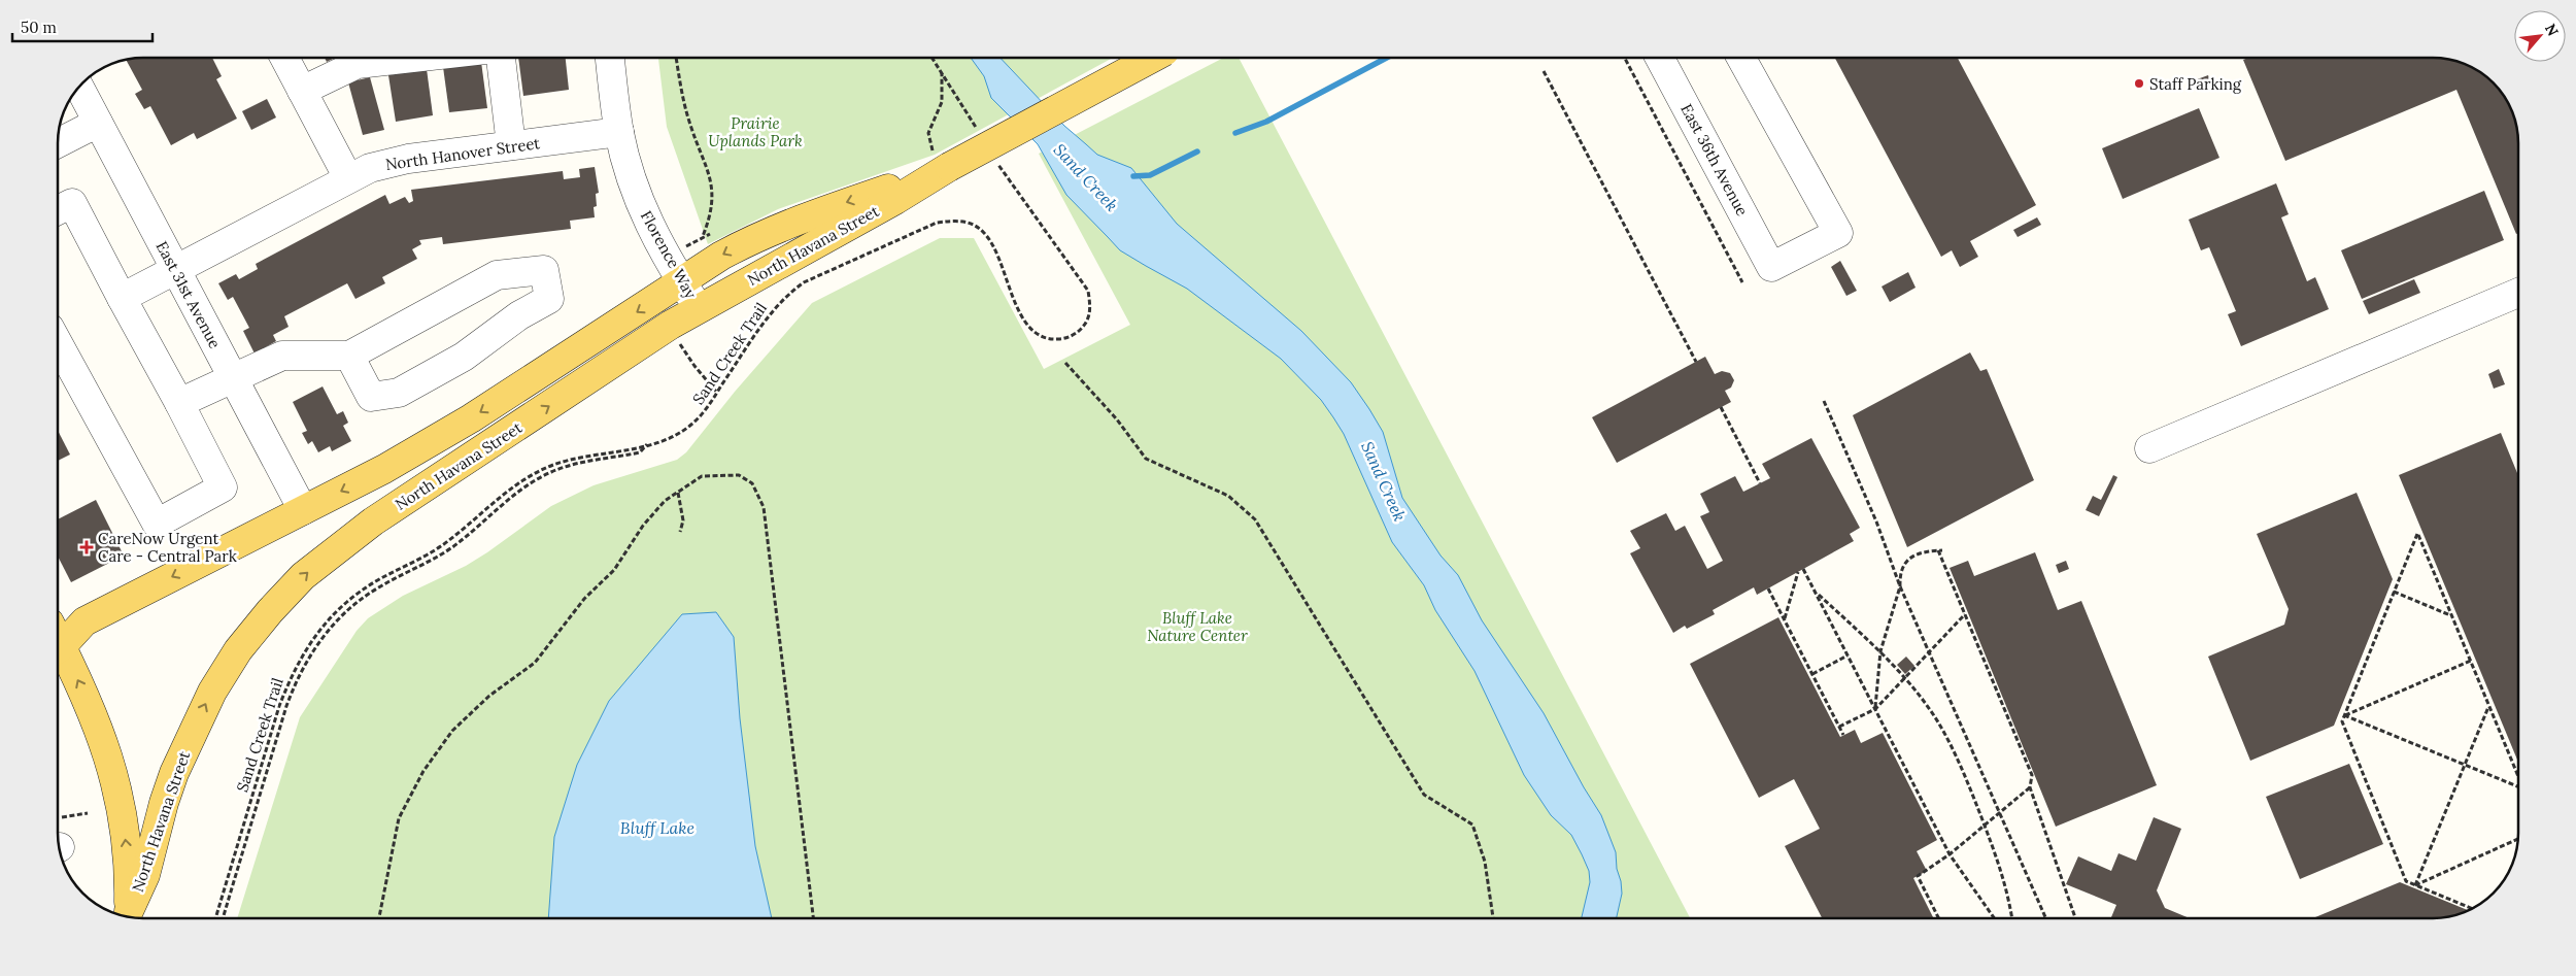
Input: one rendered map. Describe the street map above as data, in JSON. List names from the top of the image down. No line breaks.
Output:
{"streets":{"main road":["North Havana Street"],"street":["North Hanover Street","East 36th Avenue","Florence Way","East 31st Avenue"],"path":["Sand Creek Trail"]},"crossings":[["North Hanover Street","Florence Way"],["North Hanover Street","East 31st Avenue"],["North Havana Street","Florence Way"],["North Havana Street","East 31st Avenue"]],"water":["Sand Creek","Bluff Lake"],"parks":["Prairie Uplands Park","Bluff Lake Nature Center"],"places":{"other":["Staff Parking"],"health":["CareNow Urgent Care - Central Park"]},"scale_bar":"50 m","north":"top right"}
